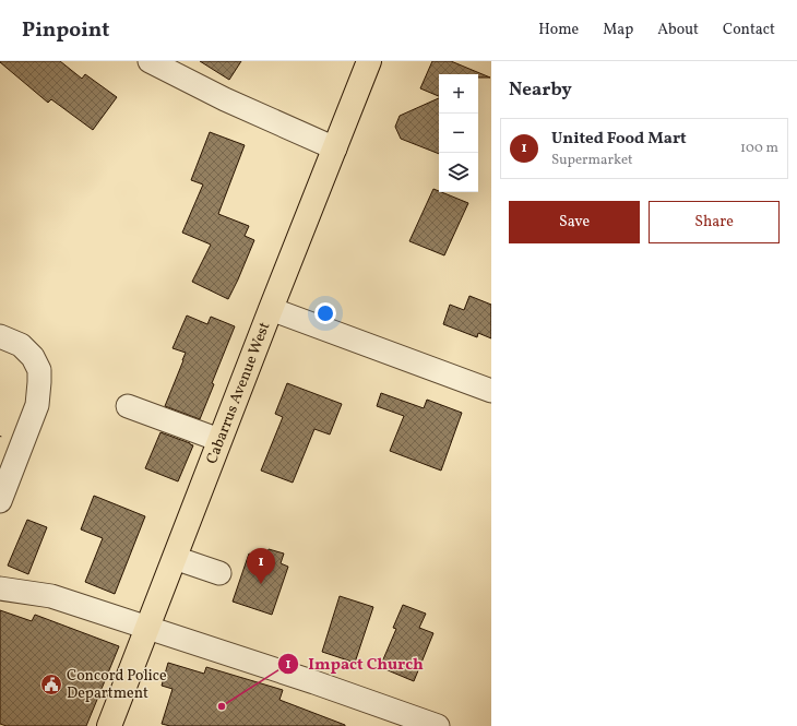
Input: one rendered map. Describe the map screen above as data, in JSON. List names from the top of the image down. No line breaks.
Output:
{"streets":{"main road":["Cabarrus Avenue West"]},"places":{"public building":["Concord Police Department"],"other":["Impact Church"]},"page":{"header":"Pinpoint","nav":["Home","Map","About","Contact"],"heading":"Nearby","map_buttons":["+","−"],"list":[{"mark":"1","name":"United Food Mart","note":"Supermarket","value":"100 m"}],"buttons":["Save","Share"],"pins":"1"}}
